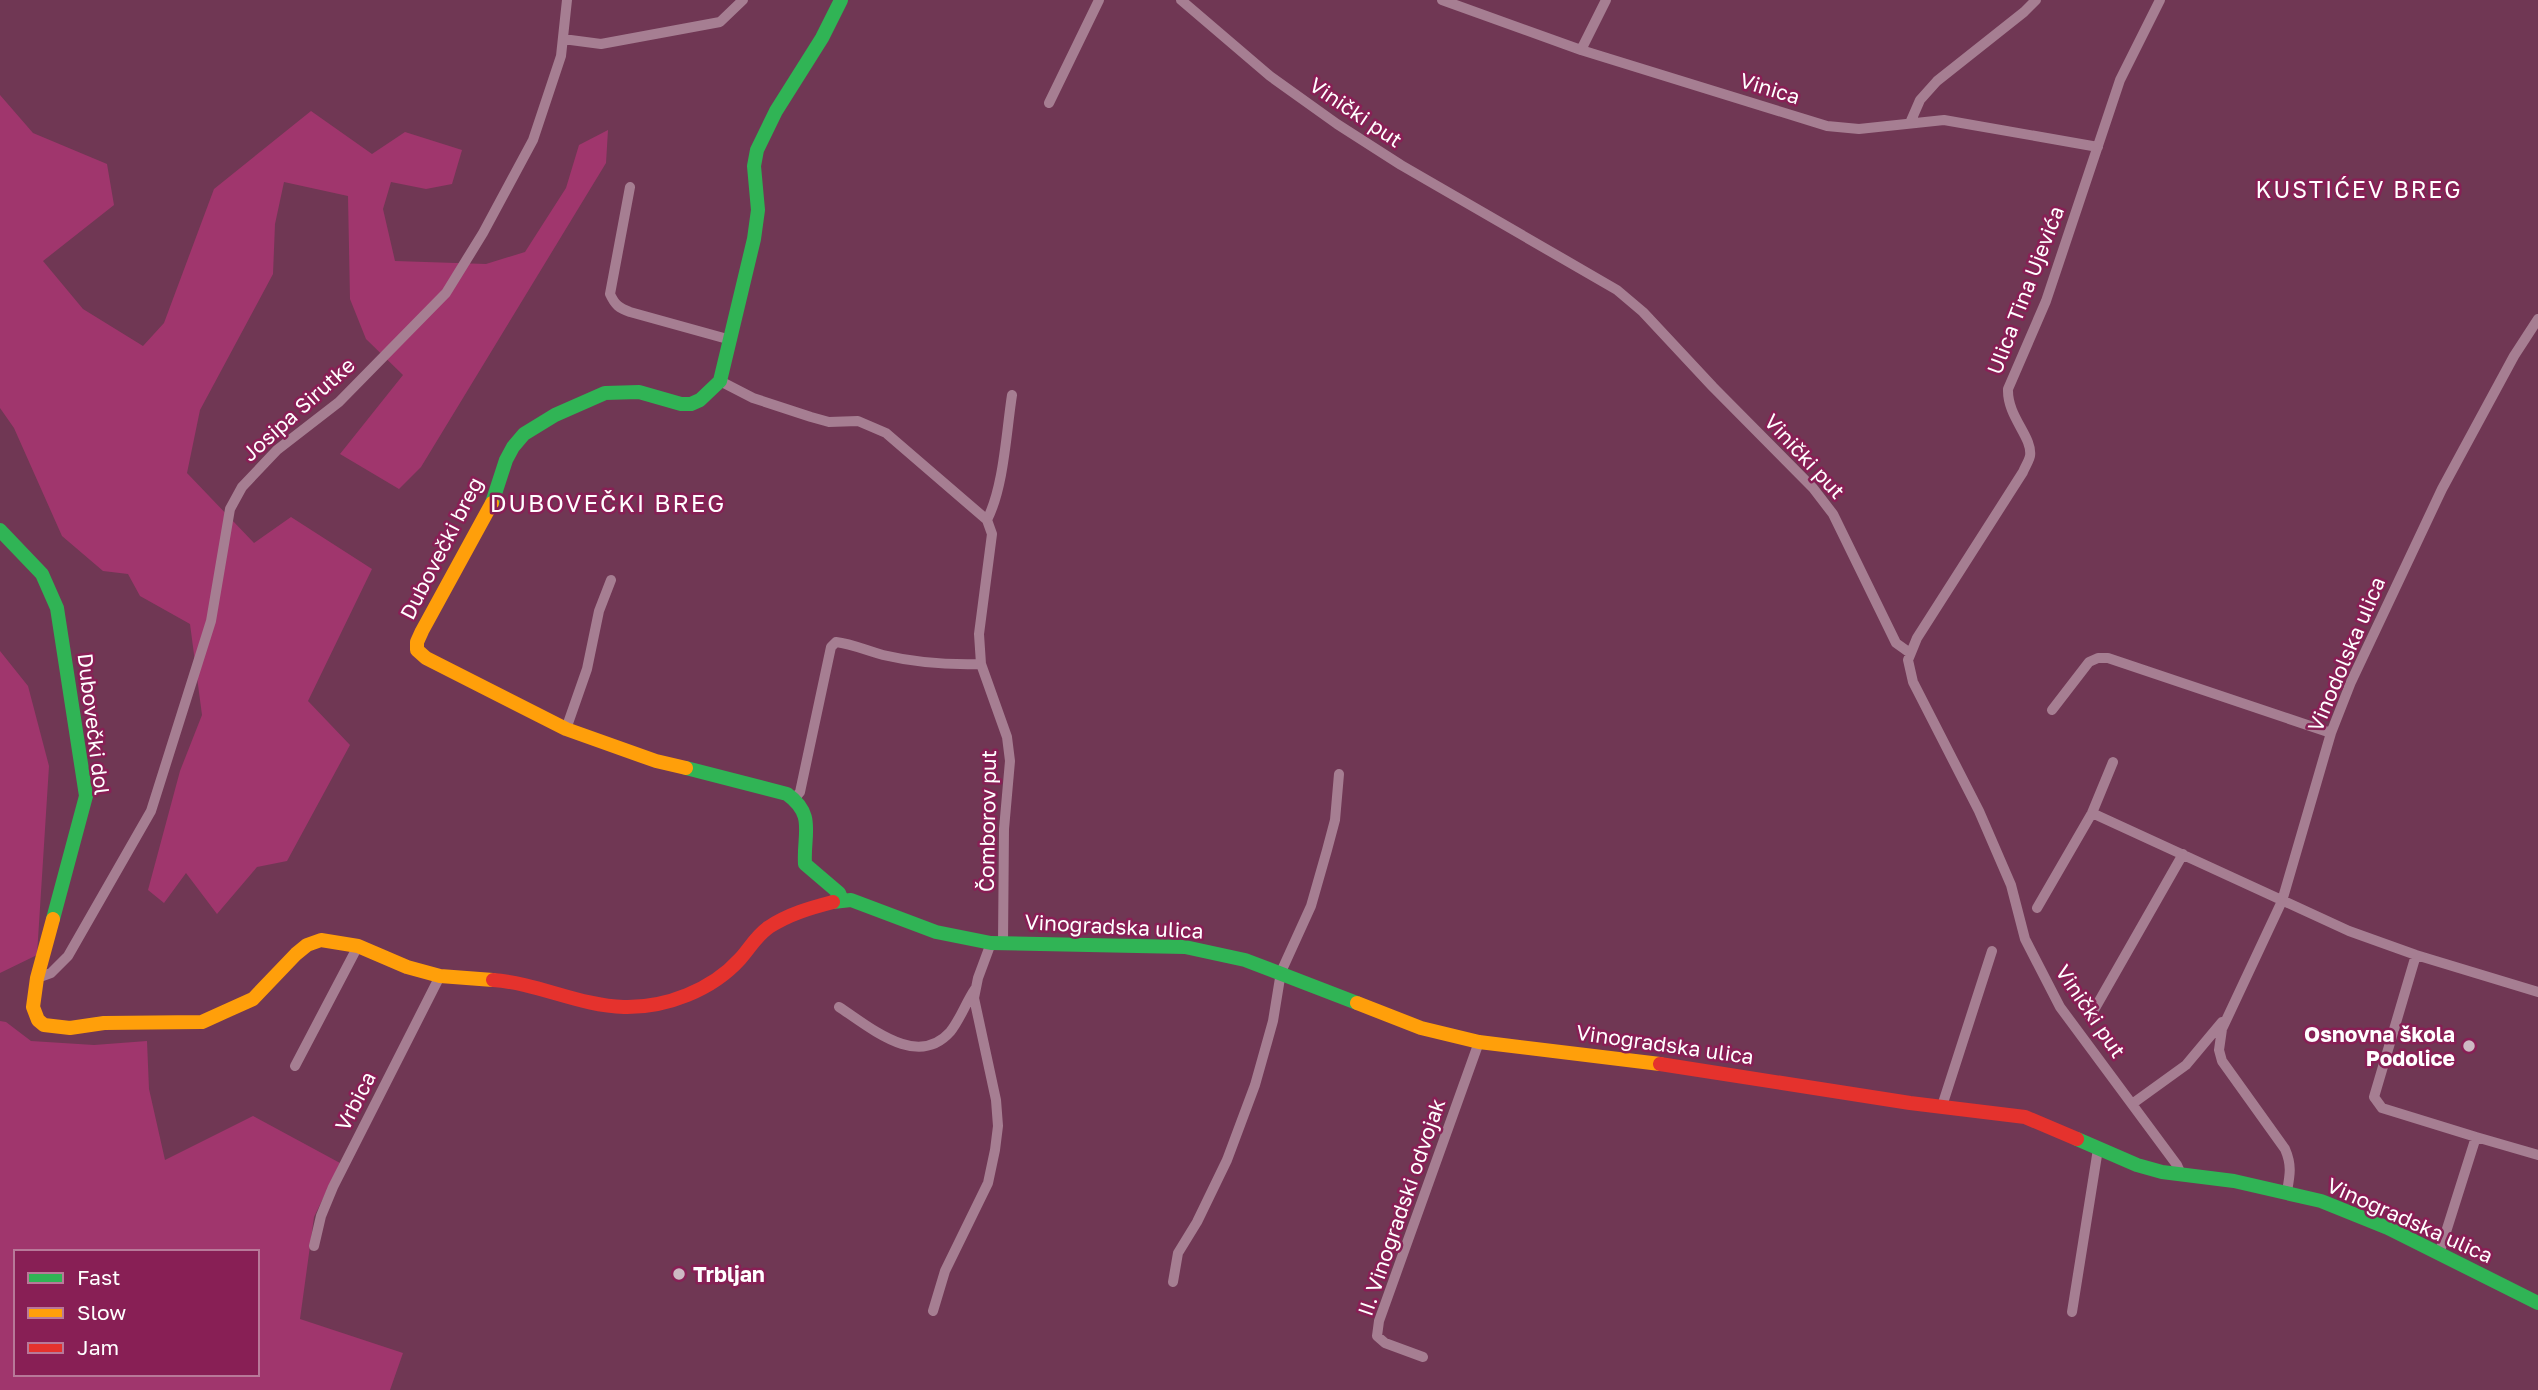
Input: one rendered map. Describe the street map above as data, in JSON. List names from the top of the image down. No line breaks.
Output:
{"streets":{"street":["Vinica","Vinički put","Ulica Tina Ujevića","Josipa Sirutke","Dubovečki breg","Vinodolska ulica","Dubovečki dol","Čomborov put","Vinogradska ulica","Vrbica","II. Vinogradski odvojak"]},"crossings":[["Vinica","Ulica Tina Ujevića"],["Vinički put","Ulica Tina Ujevića"],["Vinički put","Vinodolska ulica"],["Vinički put","Vinogradska ulica"],["Josipa Sirutke","Dubovečki dol"],["Vinodolska ulica","Vinogradska ulica"],["Dubovečki dol","Vinogradska ulica"],["Čomborov put","Vinogradska ulica"],["Vinogradska ulica","Vrbica"],["Vinogradska ulica","II. Vinogradski odvojak"]],"districts":["KUSTIĆEV BREG","DUBOVEČKI BREG"],"places":["Osnovna škola Podolice","Trbljan"],"legend":["Fast","Slow","Jam"]}
